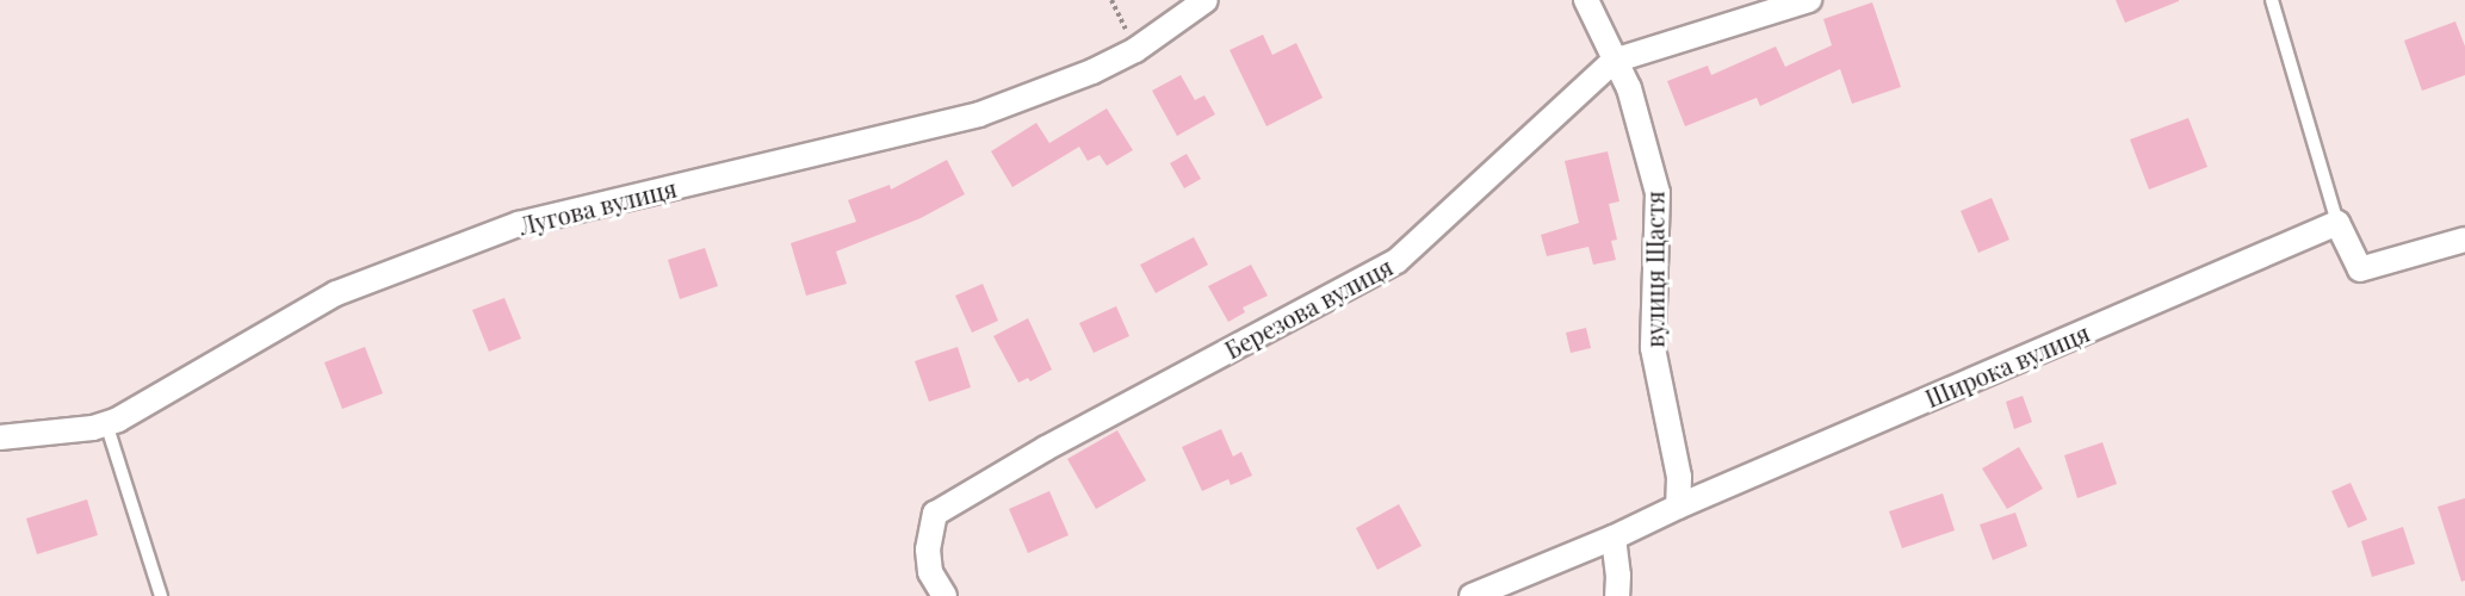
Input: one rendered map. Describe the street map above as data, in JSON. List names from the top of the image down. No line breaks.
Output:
{"streets":{"street":["Лугова вулиця","вулиця Щастя","Березова вулиця","Широка вулиця"]},"crossings":[["вулиця Щастя","Березова вулиця"],["вулиця Щастя","Широка вулиця"]]}
